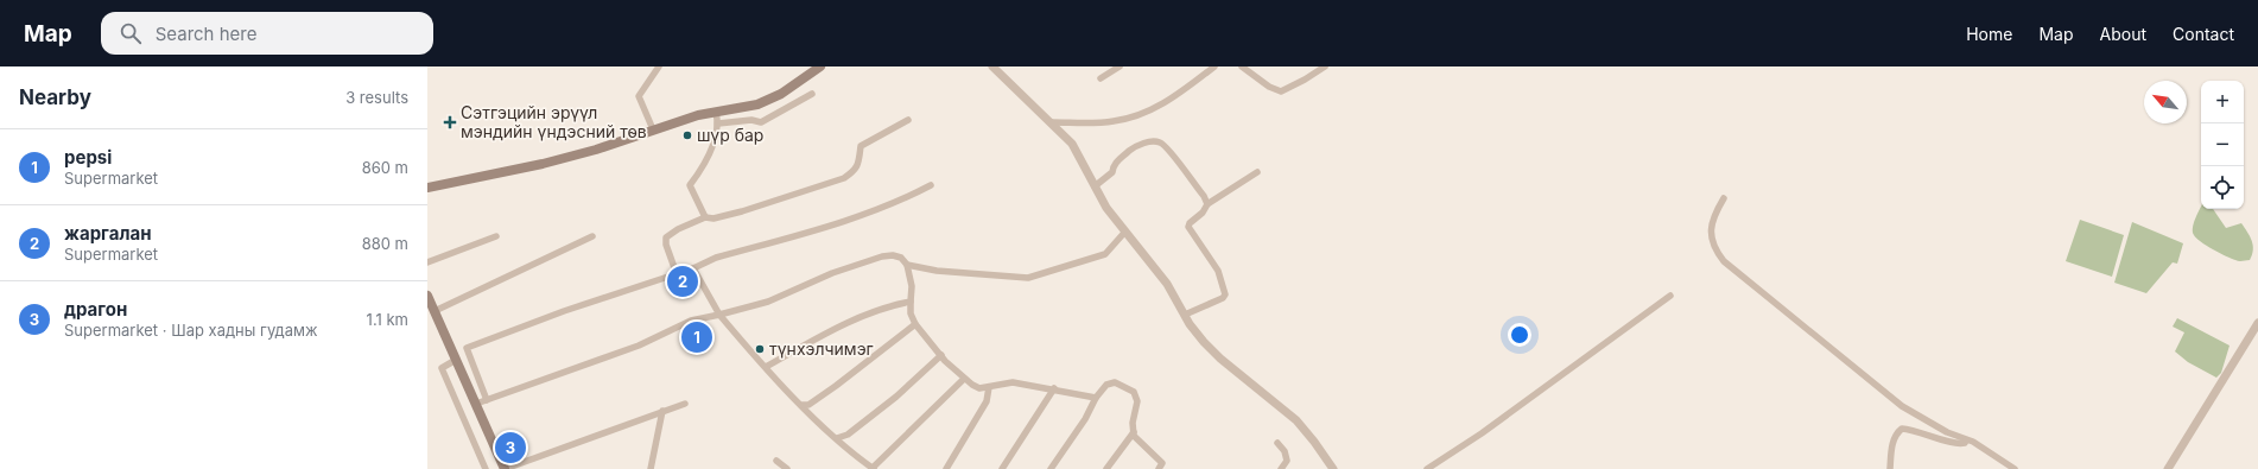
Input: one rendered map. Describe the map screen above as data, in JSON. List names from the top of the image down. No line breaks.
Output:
{"places":{"health":["Сэтгэцийн эрүүл мэндийн үндэсний төв"],"other":["шүр бар","түнхэлчимэг"]},"north":"top left","page":{"header":"Map","search":"Search here","nav":["Home","Map","About","Contact"],"heading":["Nearby","3 results"],"map_buttons":["+","−"],"list":[{"mark":"1","name":"pepsi","note":"Supermarket","value":"860 m"},{"mark":"2","name":"жаргалан","note":"Supermarket","value":"880 m"},{"mark":"3","name":"драгон","note":"Supermarket · Шар хадны гудамж","value":"1.1 km"}],"pins":["2","1","3"]}}
